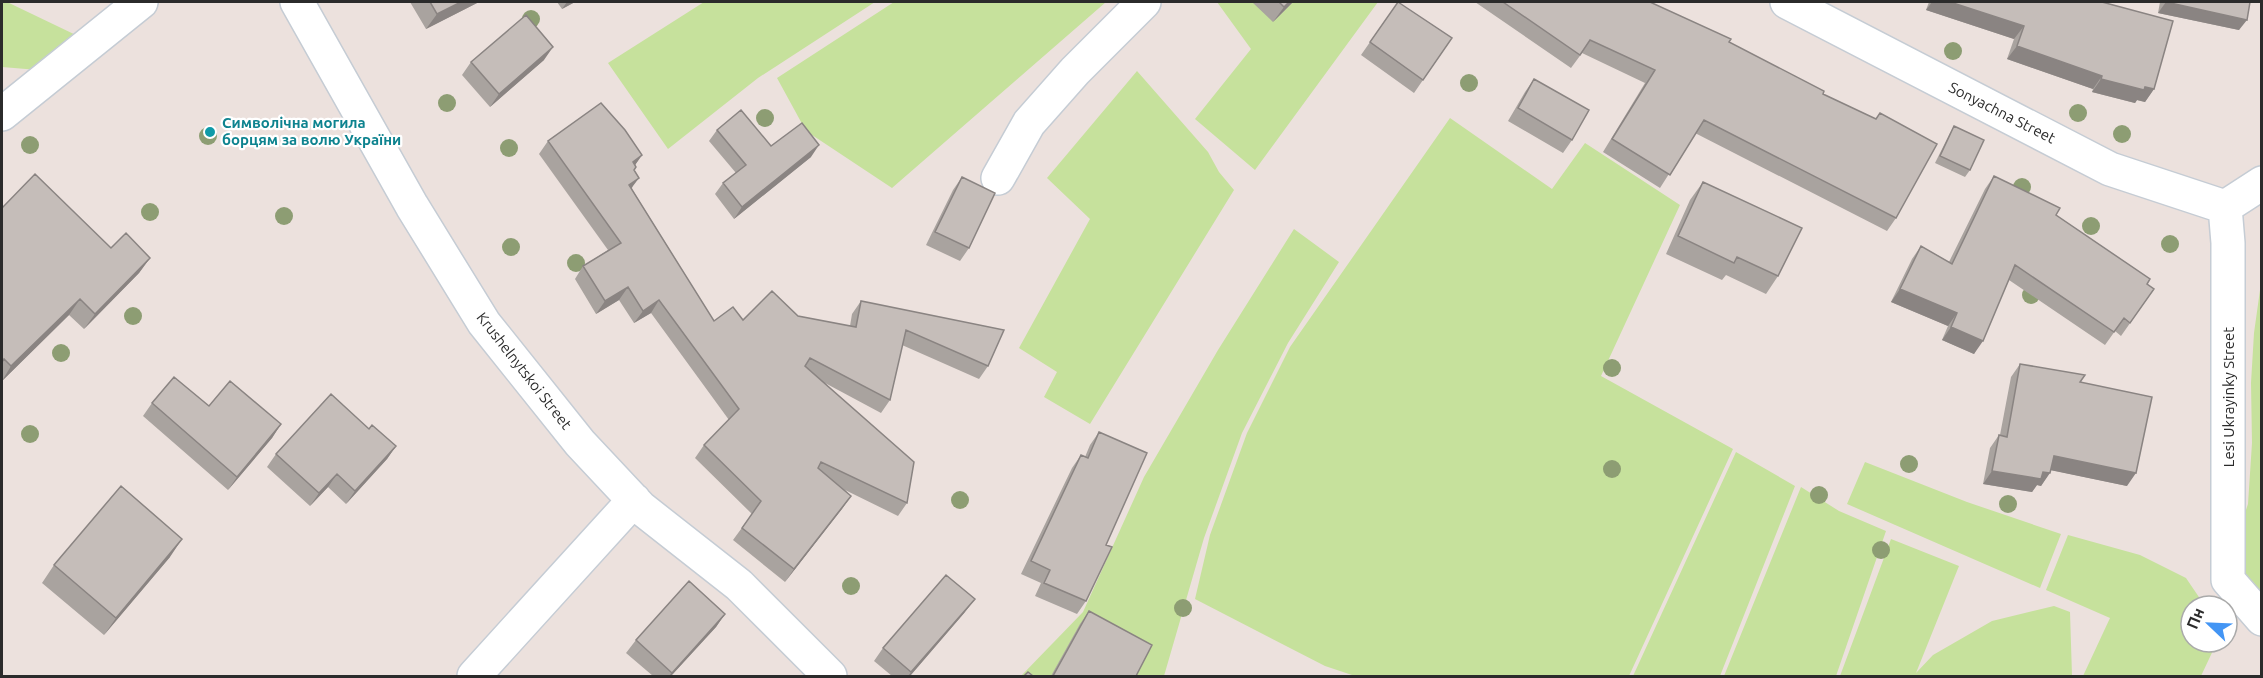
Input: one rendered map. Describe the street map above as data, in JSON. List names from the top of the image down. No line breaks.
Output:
{"streets":{"street":["Sonyachna Street","Krushelnytskoi Street","Lesi Ukrayinky Street"]},"crossings":[["Sonyachna Street","Lesi Ukrayinky Street"]],"places":["Символічна могила борцям за волю України"],"north":"top left"}
